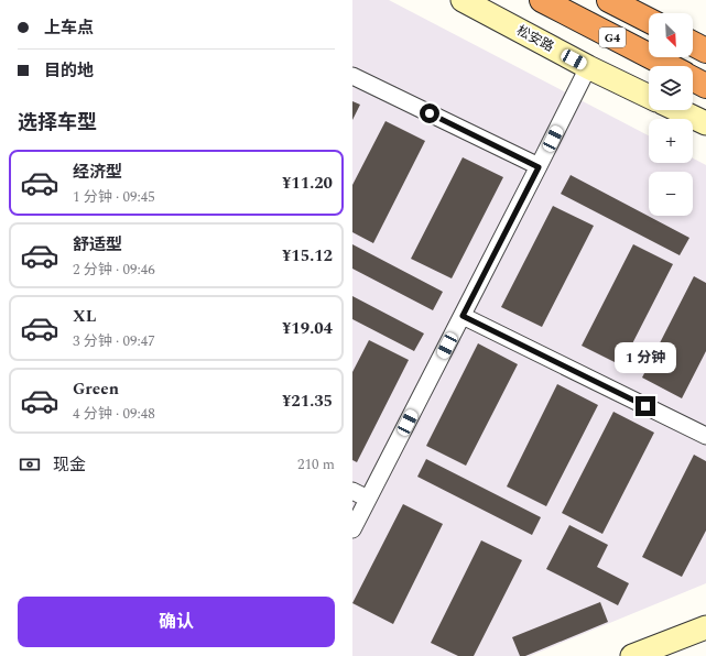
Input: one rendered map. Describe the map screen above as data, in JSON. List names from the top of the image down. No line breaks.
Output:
{"streets":{"highway":["G4"],"main road":["松安路"]},"north":"bottom right","page":{"banner":["上车点","目的地"],"map_buttons":["+","−"],"heading":"选择车型","list":[{"name":"经济型","note":"1 分钟 · 09:45","value":"¥11.20"},{"name":"舒适型","note":"2 分钟 · 09:46","value":"¥15.12"},{"name":"XL","note":"3 分钟 · 09:47","value":"¥19.04"},{"name":"Green","note":"4 分钟 · 09:48","value":"¥21.35"}],"bubble":"1 分钟","pay":["现金","210 m"],"buttons":"确认"}}
